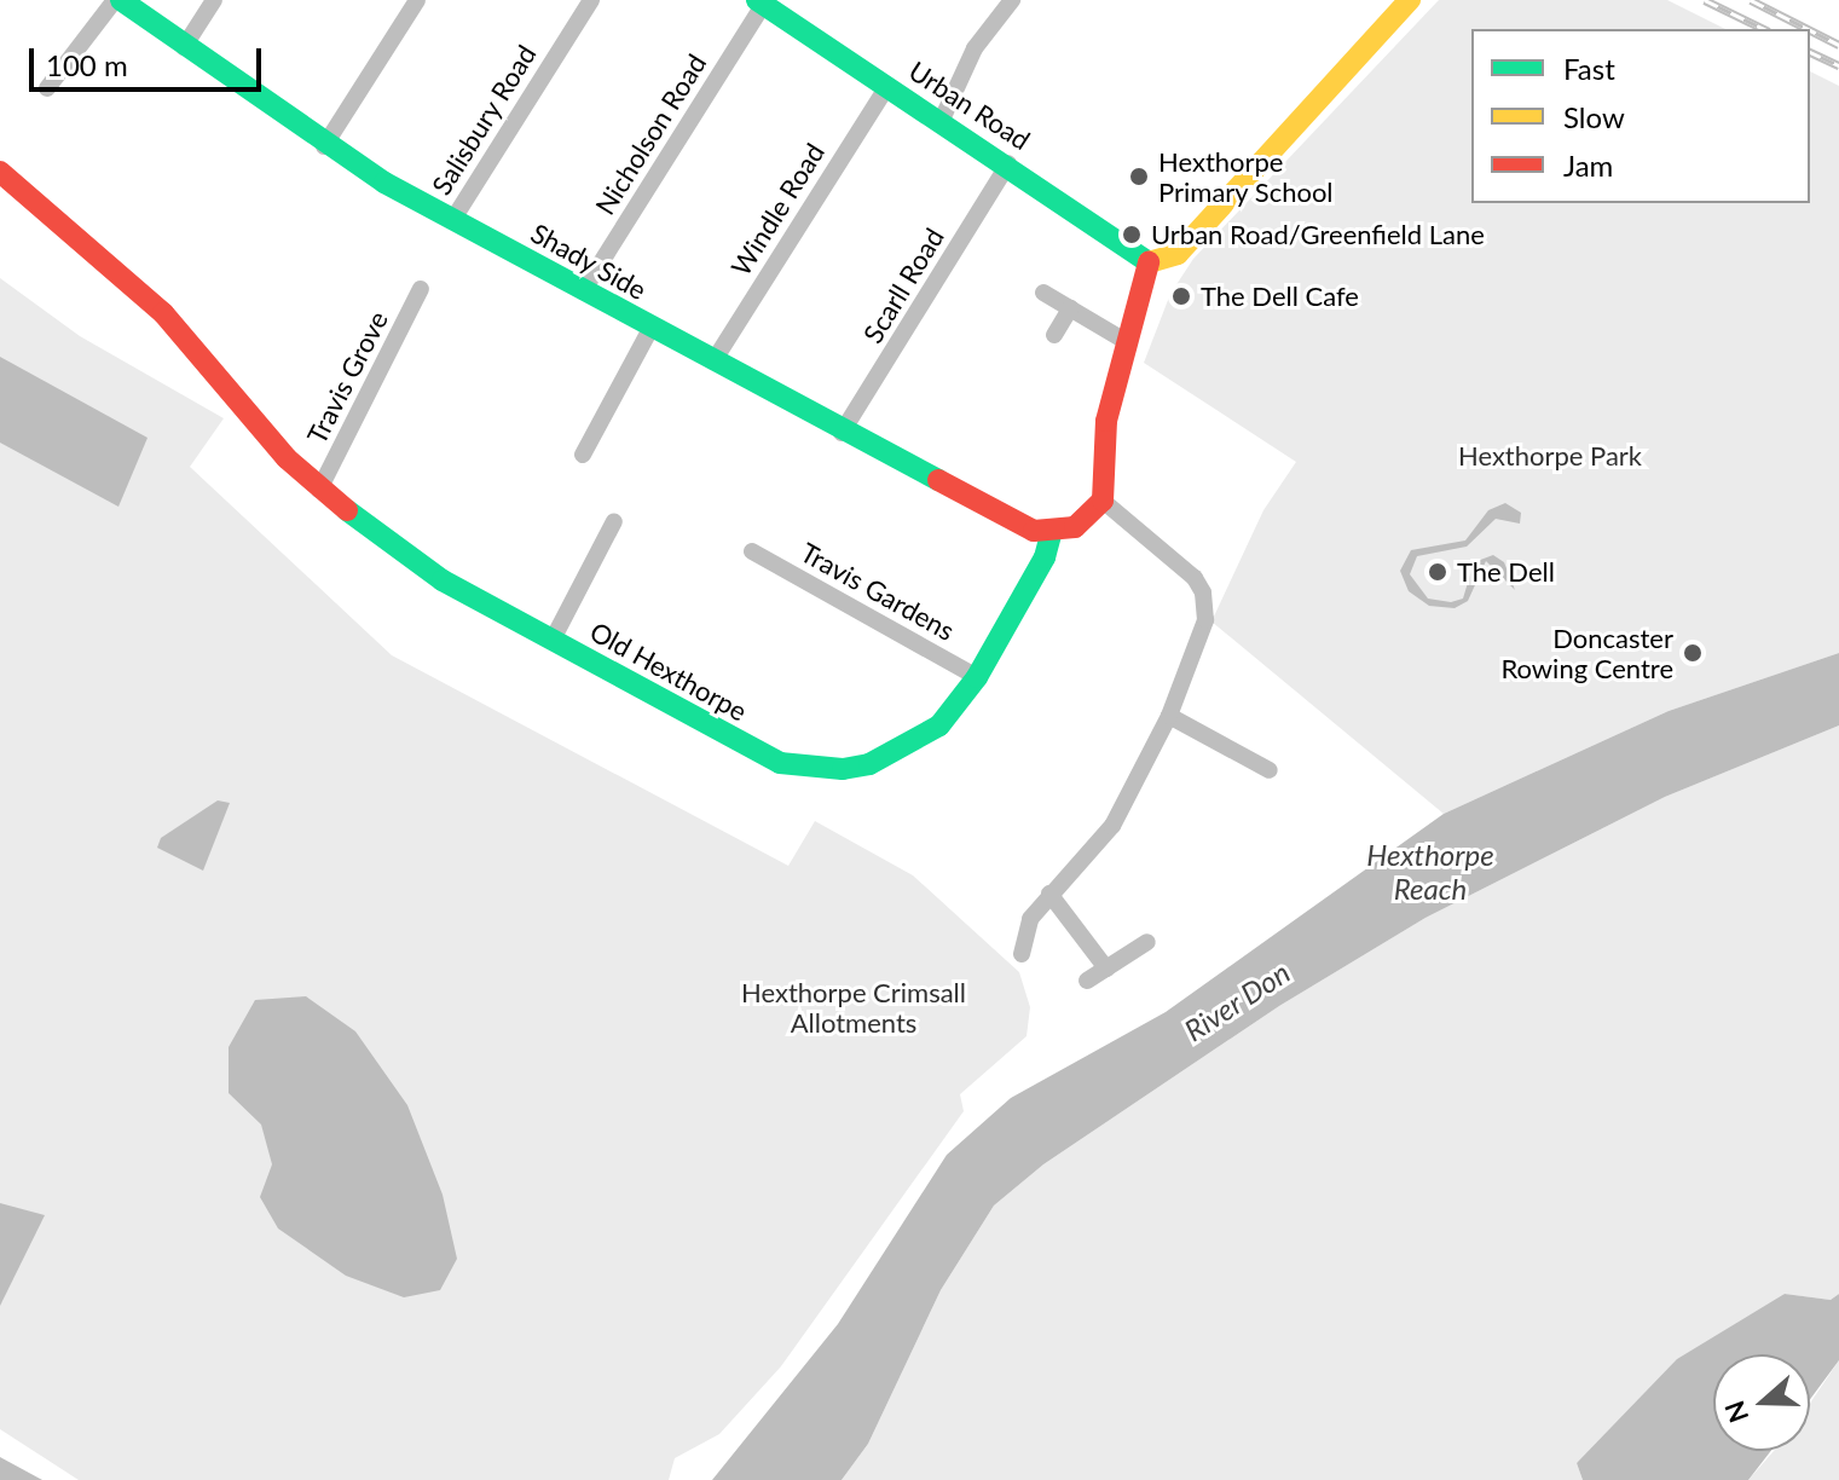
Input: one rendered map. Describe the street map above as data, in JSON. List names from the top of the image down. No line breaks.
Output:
{"streets":{"street":["Urban Road","Salisbury Road","Nicholson Road","Windle Road","Shady Side","Scarll Road","Travis Grove","Travis Gardens","Old Hexthorpe"]},"crossings":[["Urban Road","Nicholson Road"],["Urban Road","Windle Road"],["Urban Road","Scarll Road"],["Salisbury Road","Shady Side"],["Nicholson Road","Shady Side"],["Windle Road","Shady Side"],["Shady Side","Scarll Road"],["Shady Side","Old Hexthorpe"],["Travis Grove","Old Hexthorpe"],["Travis Gardens","Old Hexthorpe"]],"water":["Hexthorpe Reach","River Don"],"parks":["Hexthorpe Park","Hexthorpe Crimsall Allotments"],"places":["Hexthorpe Primary School","Urban Road/Greenfield Lane","The Dell Cafe","The Dell","Doncaster Rowing Centre"],"legend":["Fast","Slow","Jam"],"scale_bar":"100 m","north":"left"}
